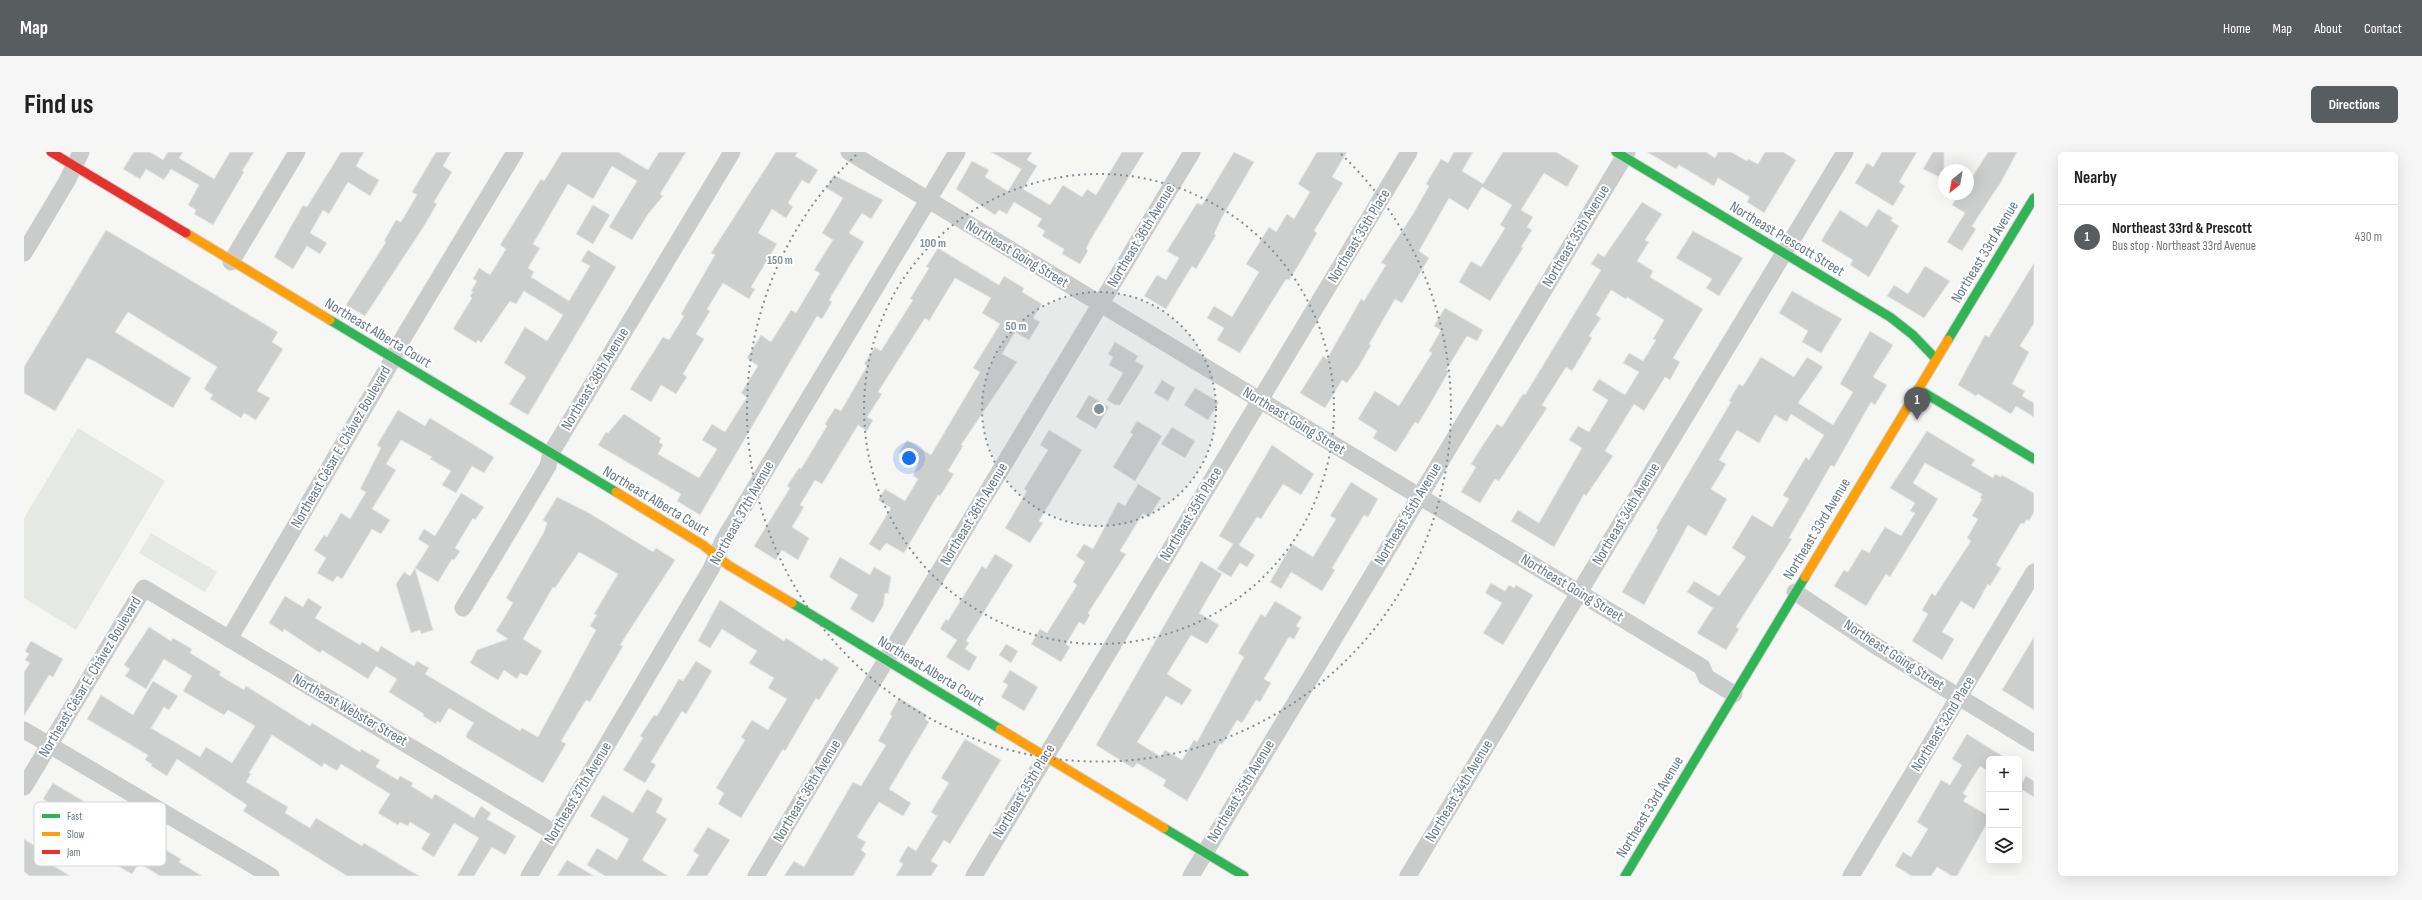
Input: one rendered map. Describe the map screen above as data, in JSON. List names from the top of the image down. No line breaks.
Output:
{"streets":{"street":["Northeast 36th Avenue","Northeast 35th Place","Northeast 35th Avenue","Northeast Prescott Street","Northeast 33rd Avenue","Northeast Going Street","Northeast Alberta Court","Northeast 38th Avenue","Northeast César E. Chávez Boulevard","Northeast 37th Avenue","Northeast 34th Avenue","Northeast Webster Street","Northeast 32nd Place"]},"crossings":[["Northeast 36th Avenue","Northeast Going Street"],["Northeast 36th Avenue","Northeast Alberta Court"],["Northeast 35th Place","Northeast Going Street"],["Northeast 35th Place","Northeast Alberta Court"],["Northeast 35th Avenue","Northeast Prescott Street"],["Northeast 35th Avenue","Northeast Going Street"],["Northeast 35th Avenue","Northeast Alberta Court"],["Northeast Prescott Street","Northeast 33rd Avenue"],["Northeast Prescott Street","Northeast 34th Avenue"],["Northeast 33rd Avenue","Northeast Going Street"],["Northeast Going Street","Northeast 37th Avenue"],["Northeast Going Street","Northeast 34th Avenue"],["Northeast Going Street","Northeast 32nd Place"],["Northeast Alberta Court","Northeast 38th Avenue"],["Northeast Alberta Court","Northeast César E. Chávez Boulevard"],["Northeast Alberta Court","Northeast 37th Avenue"],["Northeast César E. Chávez Boulevard","Northeast Webster Street"],["Northeast 37th Avenue","Northeast Webster Street"]],"legend":["Fast","Slow","Jam"],"north":"bottom left","page":{"header":"Map","nav":["Home","Map","About","Contact"],"buttons":"Directions","title":"Find us","heading":"Nearby","list":[{"mark":"1","name":"Northeast 33rd & Prescott","note":"Bus stop · Northeast 33rd Avenue","value":"430 m"}],"pins":"1","map_buttons":["+","−"]},"rings":["100 m","150 m","50 m"]}
